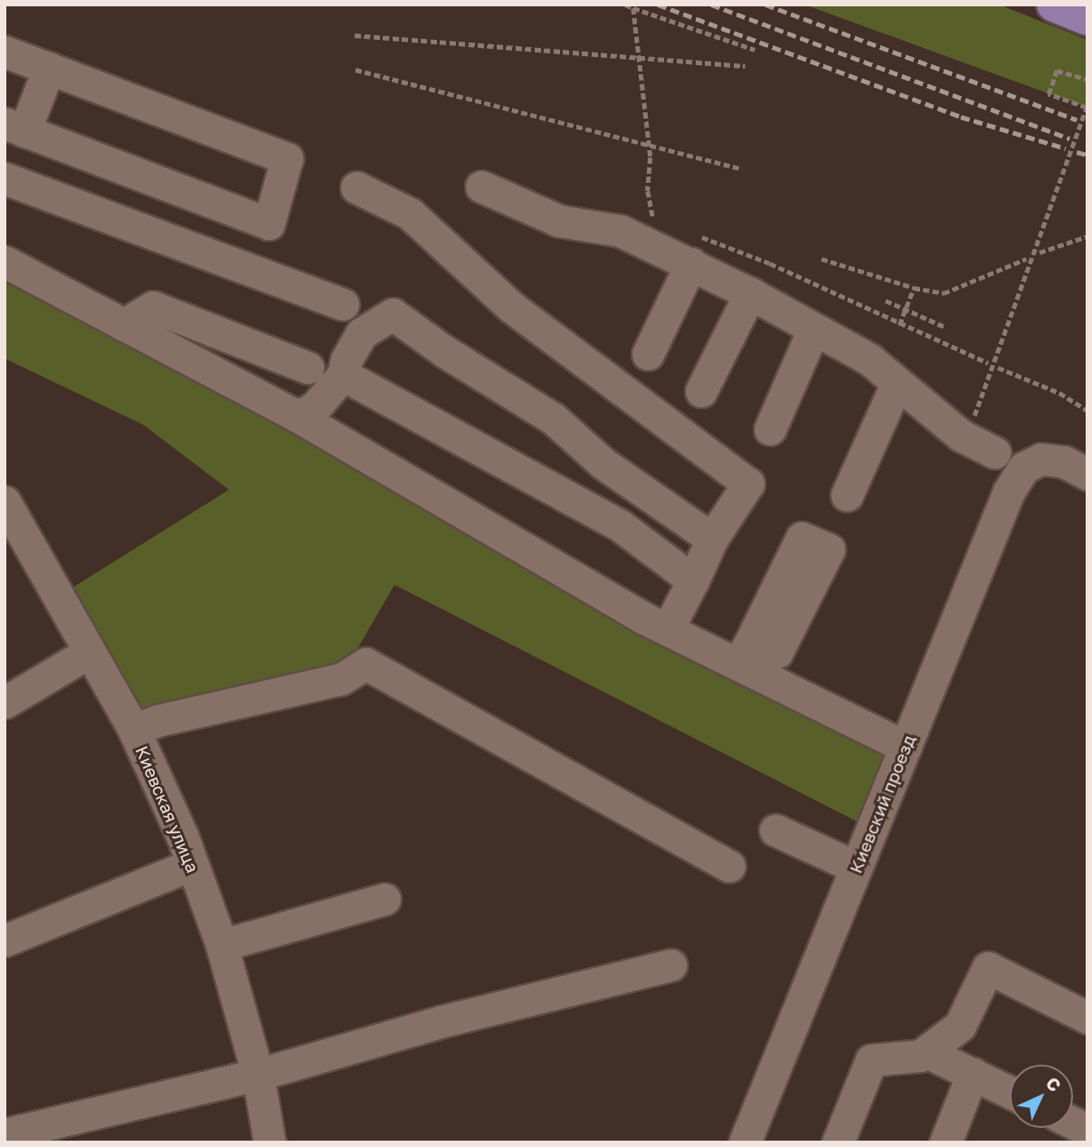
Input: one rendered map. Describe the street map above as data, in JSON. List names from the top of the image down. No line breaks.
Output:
{"streets":{"street":["Киевский проезд","Киевская улица"]},"north":"top right"}
